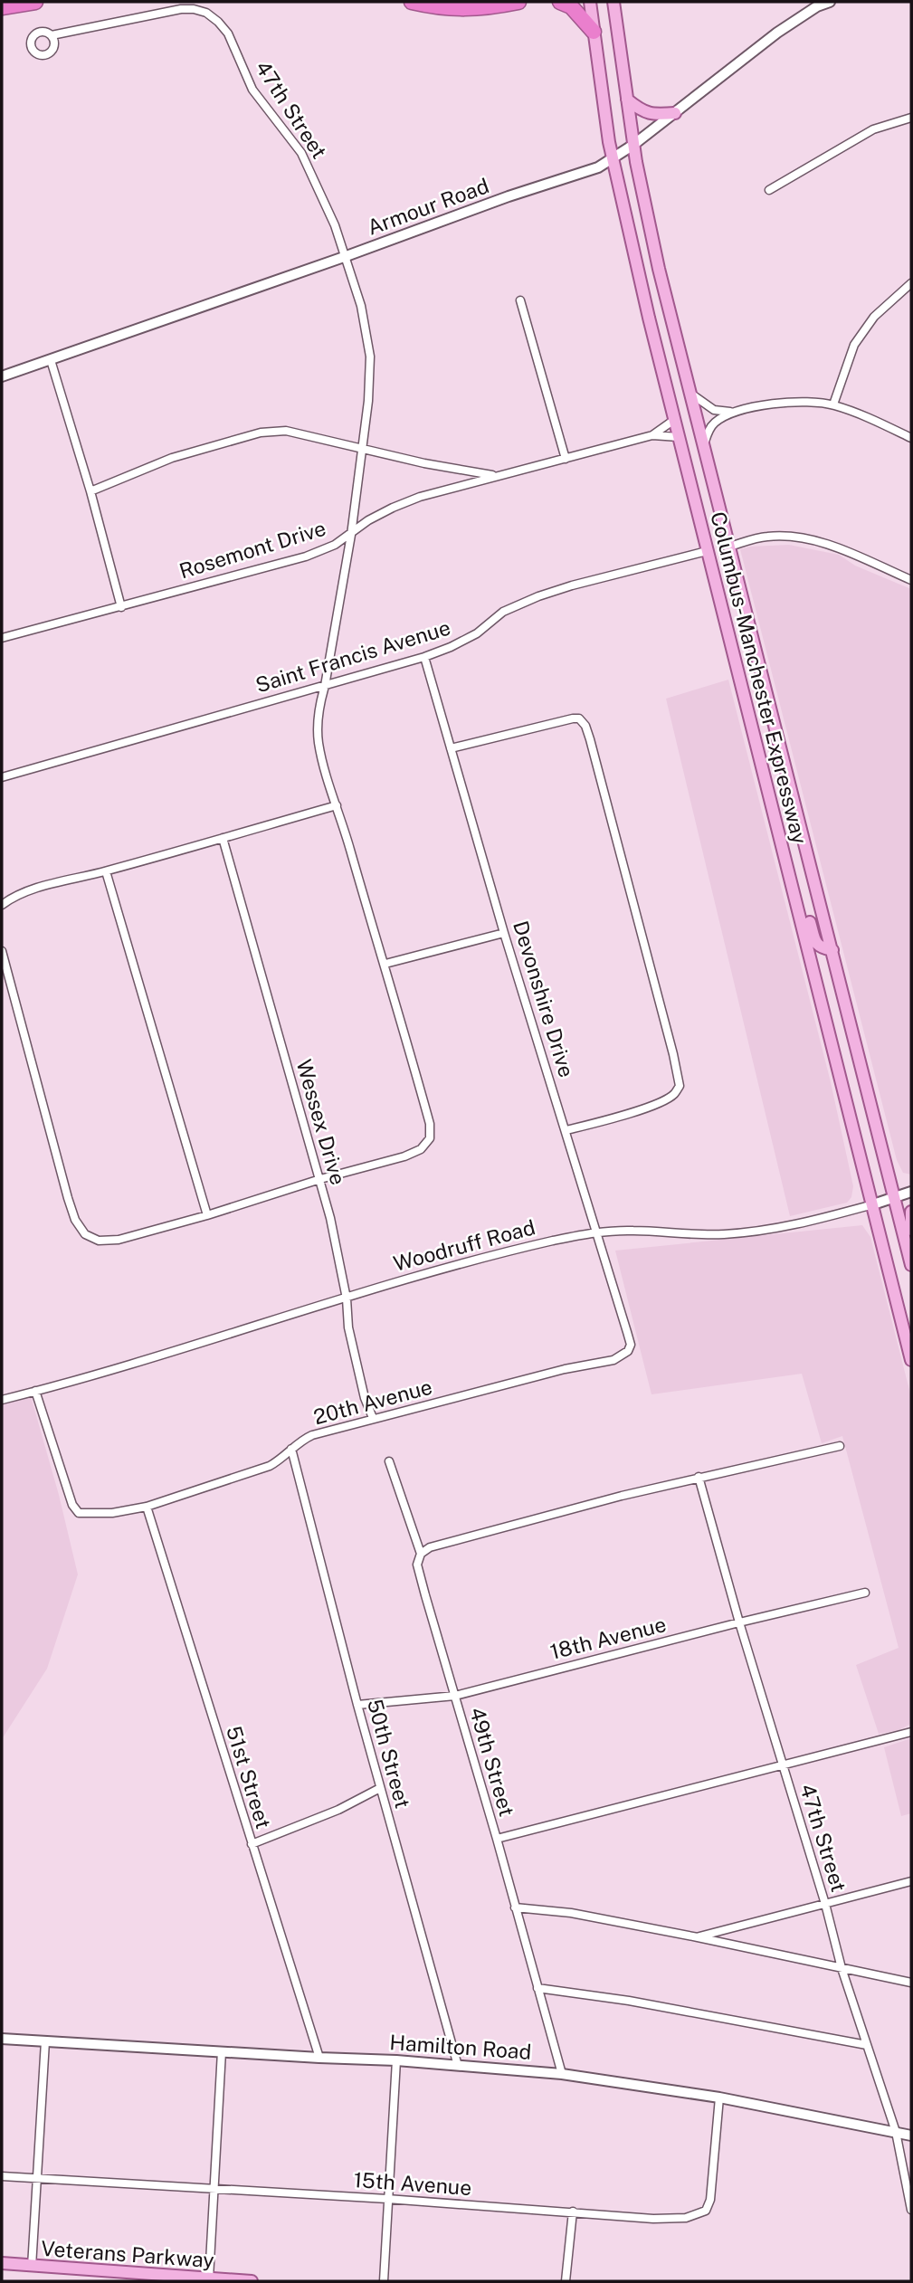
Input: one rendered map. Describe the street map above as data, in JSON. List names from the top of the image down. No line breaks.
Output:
{"streets":{"main road":["Columbus-Manchester Expressway","Veterans Parkway"],"street":["47th Street","Armour Road","Rosemont Drive","Saint Francis Avenue","Devonshire Drive","Wessex Drive","Woodruff Road","20th Avenue","18th Avenue","50th Street","49th Street","51st Street","Hamilton Road","15th Avenue"]},"crossings":[["47th Street","Armour Road"],["47th Street","Rosemont Drive"],["47th Street","Saint Francis Avenue"],["47th Street","Wessex Drive"],["47th Street","18th Avenue"],["47th Street","Hamilton Road"],["Armour Road","Columbus-Manchester Expressway"],["Rosemont Drive","Columbus-Manchester Expressway"],["Saint Francis Avenue","Columbus-Manchester Expressway"],["Saint Francis Avenue","Devonshire Drive"],["Columbus-Manchester Expressway","Woodruff Road"],["Devonshire Drive","Woodruff Road"],["Devonshire Drive","20th Avenue"],["Wessex Drive","Woodruff Road"],["Wessex Drive","20th Avenue"],["Woodruff Road","20th Avenue"],["20th Avenue","50th Street"],["20th Avenue","51st Street"],["18th Avenue","50th Street"],["18th Avenue","49th Street"],["50th Street","Hamilton Road"],["49th Street","Hamilton Road"],["51st Street","Hamilton Road"],["Hamilton Road","15th Avenue"]]}
